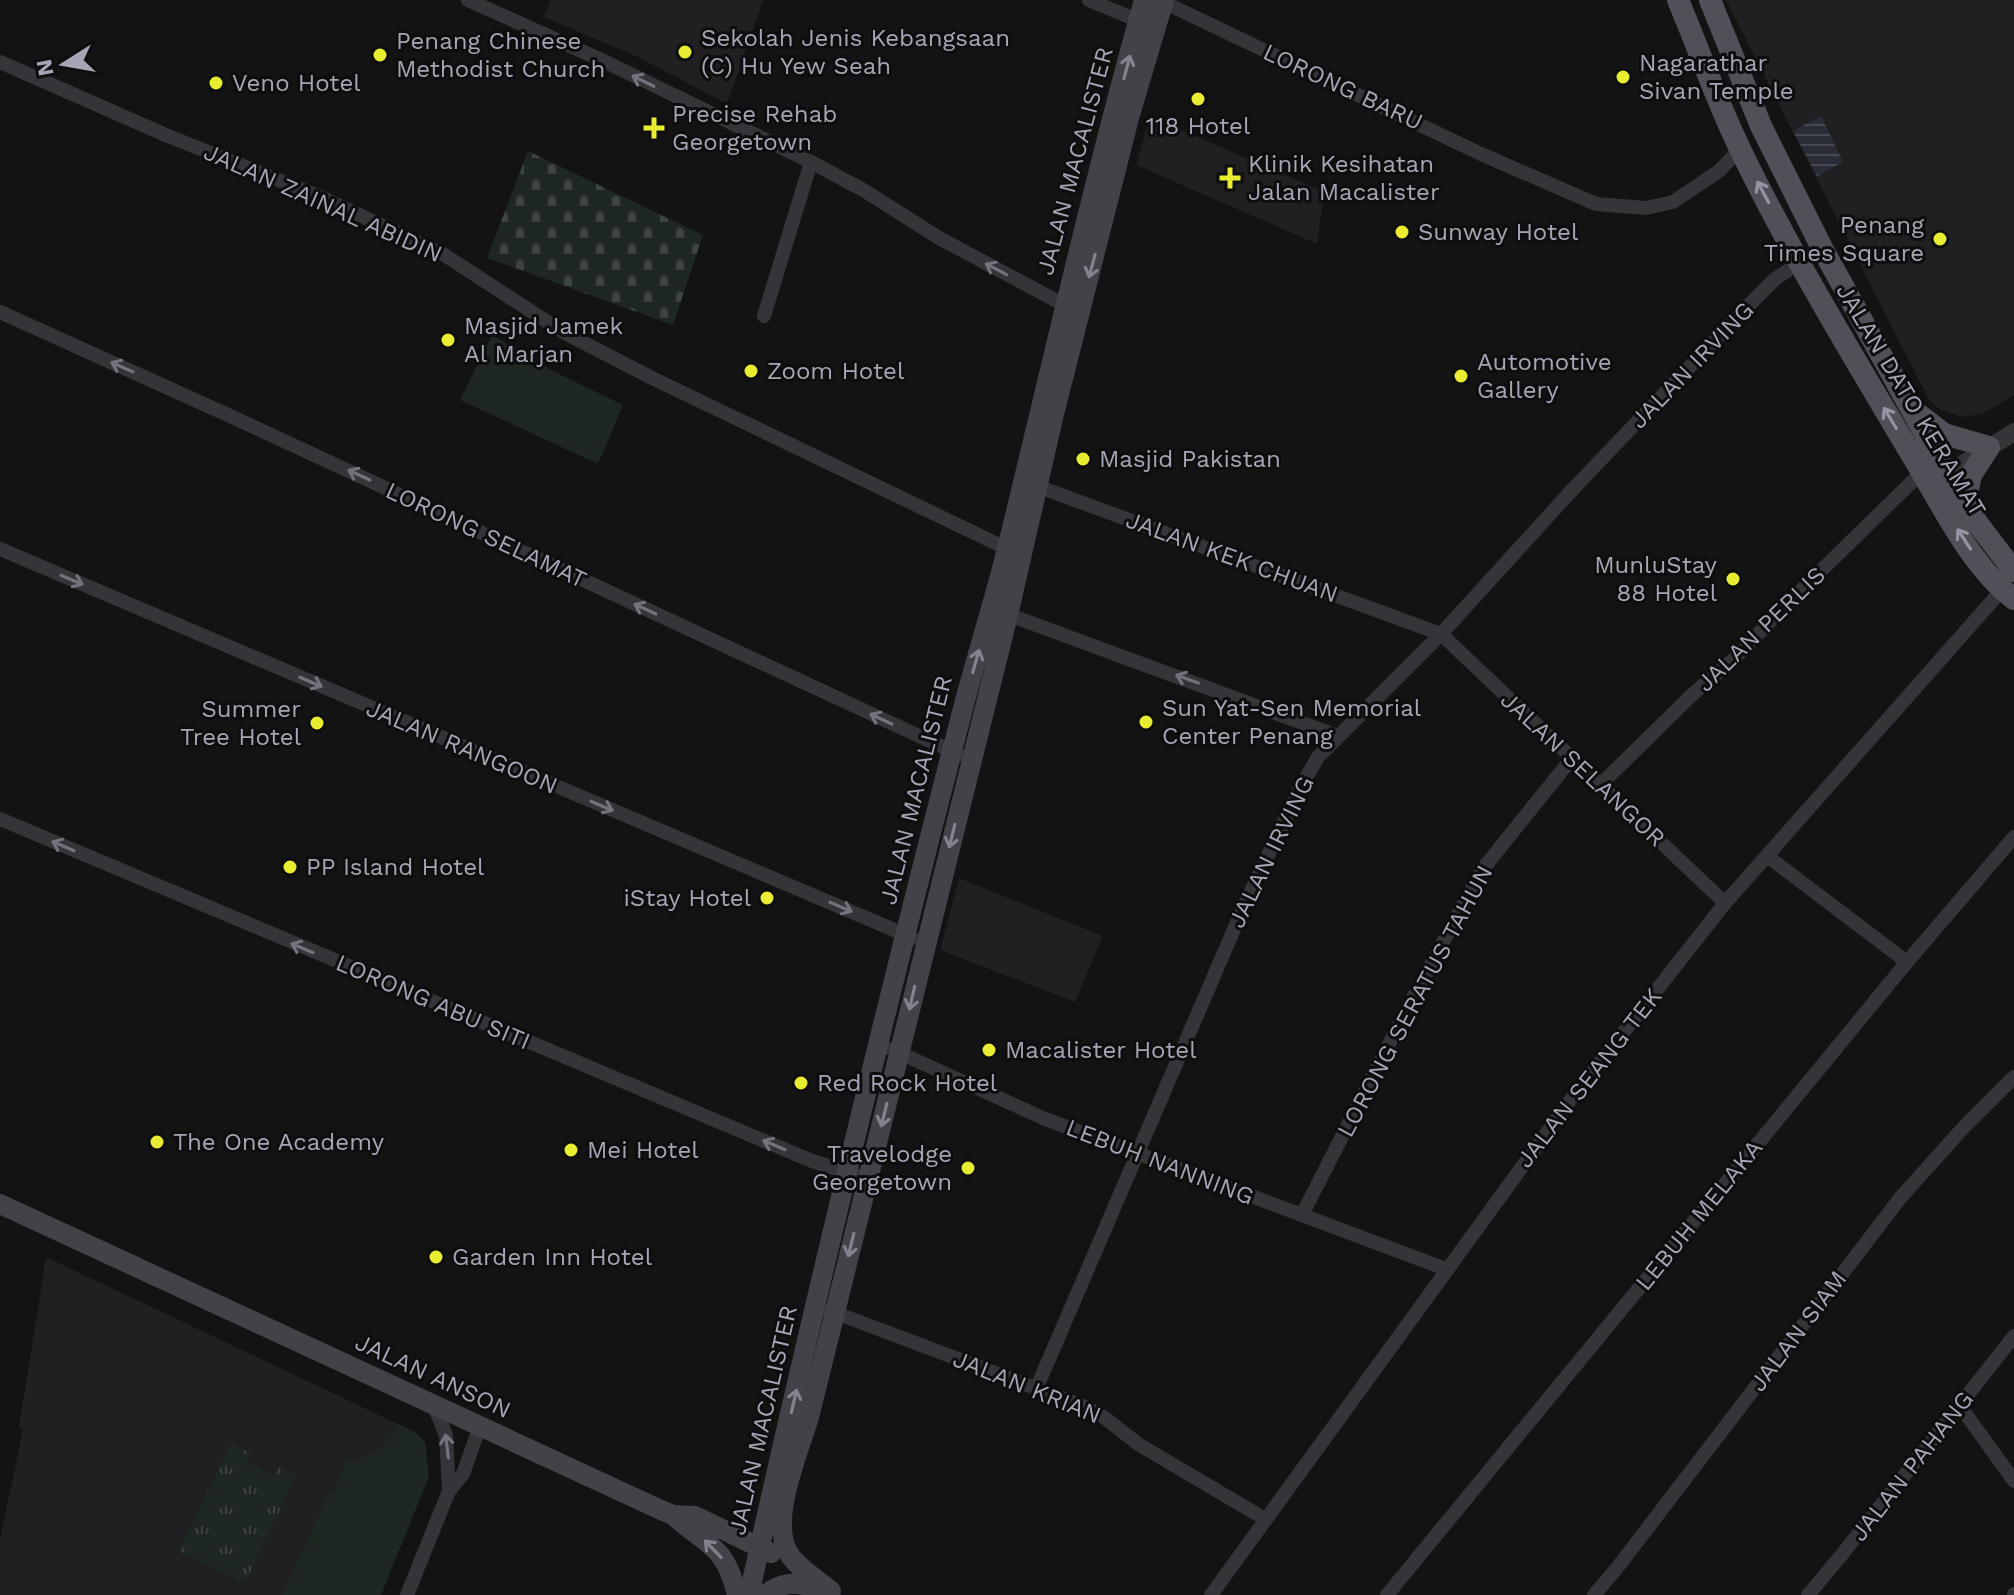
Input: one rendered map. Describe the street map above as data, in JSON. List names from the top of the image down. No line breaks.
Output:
{"streets":{"main road":["JALAN MACALISTER","JALAN DATO KERAMAT","JALAN ANSON"],"street":["LORONG BARU","JALAN ZAINAL ABIDIN","JALAN IRVING","LORONG SELAMAT","JALAN KEK CHUAN","JALAN PERLIS","JALAN RANGOON","JALAN SELANGOR","LORONG SERATUS TAHUN","LORONG ABU SITI","JALAN SEANG TEK","LEBUH NANNING","LEBUH MELAKA","JALAN SIAM","JALAN KRIAN","JALAN PAHANG"]},"crossings":[["LORONG BARU","JALAN MACALISTER"],["LORONG BARU","JALAN DATO KERAMAT"],["JALAN MACALISTER","JALAN ZAINAL ABIDIN"],["JALAN MACALISTER","LORONG SELAMAT"],["JALAN MACALISTER","JALAN KEK CHUAN"],["JALAN MACALISTER","JALAN RANGOON"],["JALAN MACALISTER","LORONG ABU SITI"],["JALAN MACALISTER","LEBUH NANNING"],["JALAN MACALISTER","JALAN ANSON"],["JALAN MACALISTER","JALAN KRIAN"],["JALAN IRVING","JALAN DATO KERAMAT"],["JALAN IRVING","JALAN KEK CHUAN"],["JALAN IRVING","JALAN SELANGOR"],["JALAN IRVING","LEBUH NANNING"],["JALAN IRVING","JALAN KRIAN"],["JALAN DATO KERAMAT","JALAN PERLIS"],["JALAN DATO KERAMAT","JALAN SEANG TEK"],["JALAN KEK CHUAN","JALAN SELANGOR"],["JALAN PERLIS","JALAN SELANGOR"],["JALAN SELANGOR","LORONG SERATUS TAHUN"],["JALAN SELANGOR","JALAN SEANG TEK"],["LORONG SERATUS TAHUN","LEBUH NANNING"],["JALAN SEANG TEK","LEBUH NANNING"],["JALAN SEANG TEK","JALAN KRIAN"]],"one_way":["LORONG SELAMAT","JALAN RANGOON","LORONG ABU SITI"],"places":{"other":["Sekolah Jenis Kebangsaan (C) Hu Yew Seah","Penang Chinese Methodist Church","Nagarathar Sivan Temple","Veno Hotel","118 Hotel","Sunway Hotel","Penang Times Square","Masjid Jamek Al Marjan","Zoom Hotel","Automotive Gallery","Masjid Pakistan","MunluStay 88 Hotel","Sun Yat-Sen Memorial Center Penang","Summer Tree Hotel","PP Island Hotel","iStay Hotel","Macalister Hotel","Red Rock Hotel","The One Academy","Mei Hotel","Travelodge Georgetown","Garden Inn Hotel"],"health":["Precise Rehab Georgetown","Klinik Kesihatan Jalan Macalister"]},"north":"left"}
